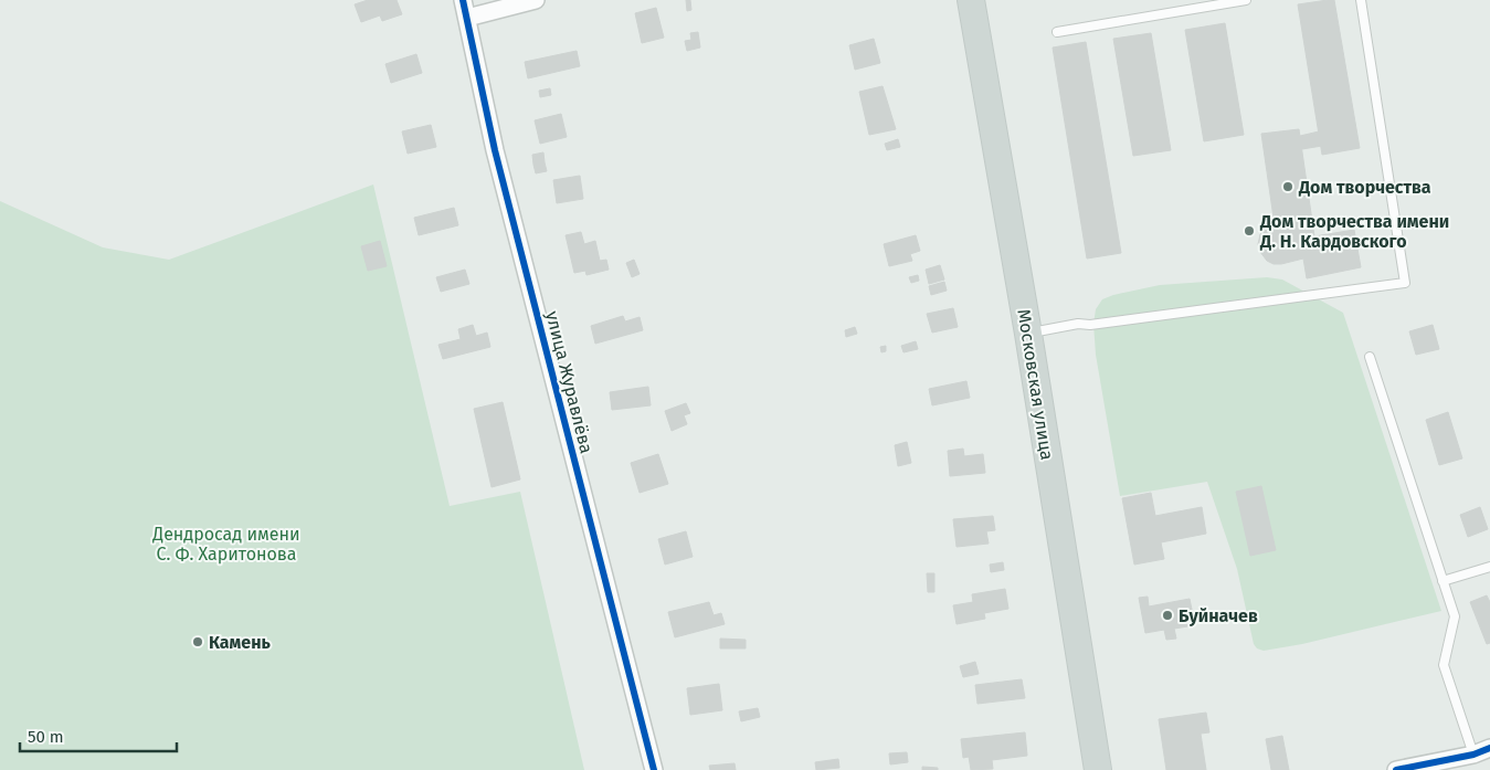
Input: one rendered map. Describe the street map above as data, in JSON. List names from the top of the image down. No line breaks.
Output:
{"streets":{"main road":["Московская улица"],"street":["улица Журавлёва"]},"parks":["Дендросад имени С. Ф. Харитонова"],"places":["Дом творчества","Дом творчества имени Д. Н. Кардовского","Буйначев","Камень"],"scale_bar":"50 m"}
